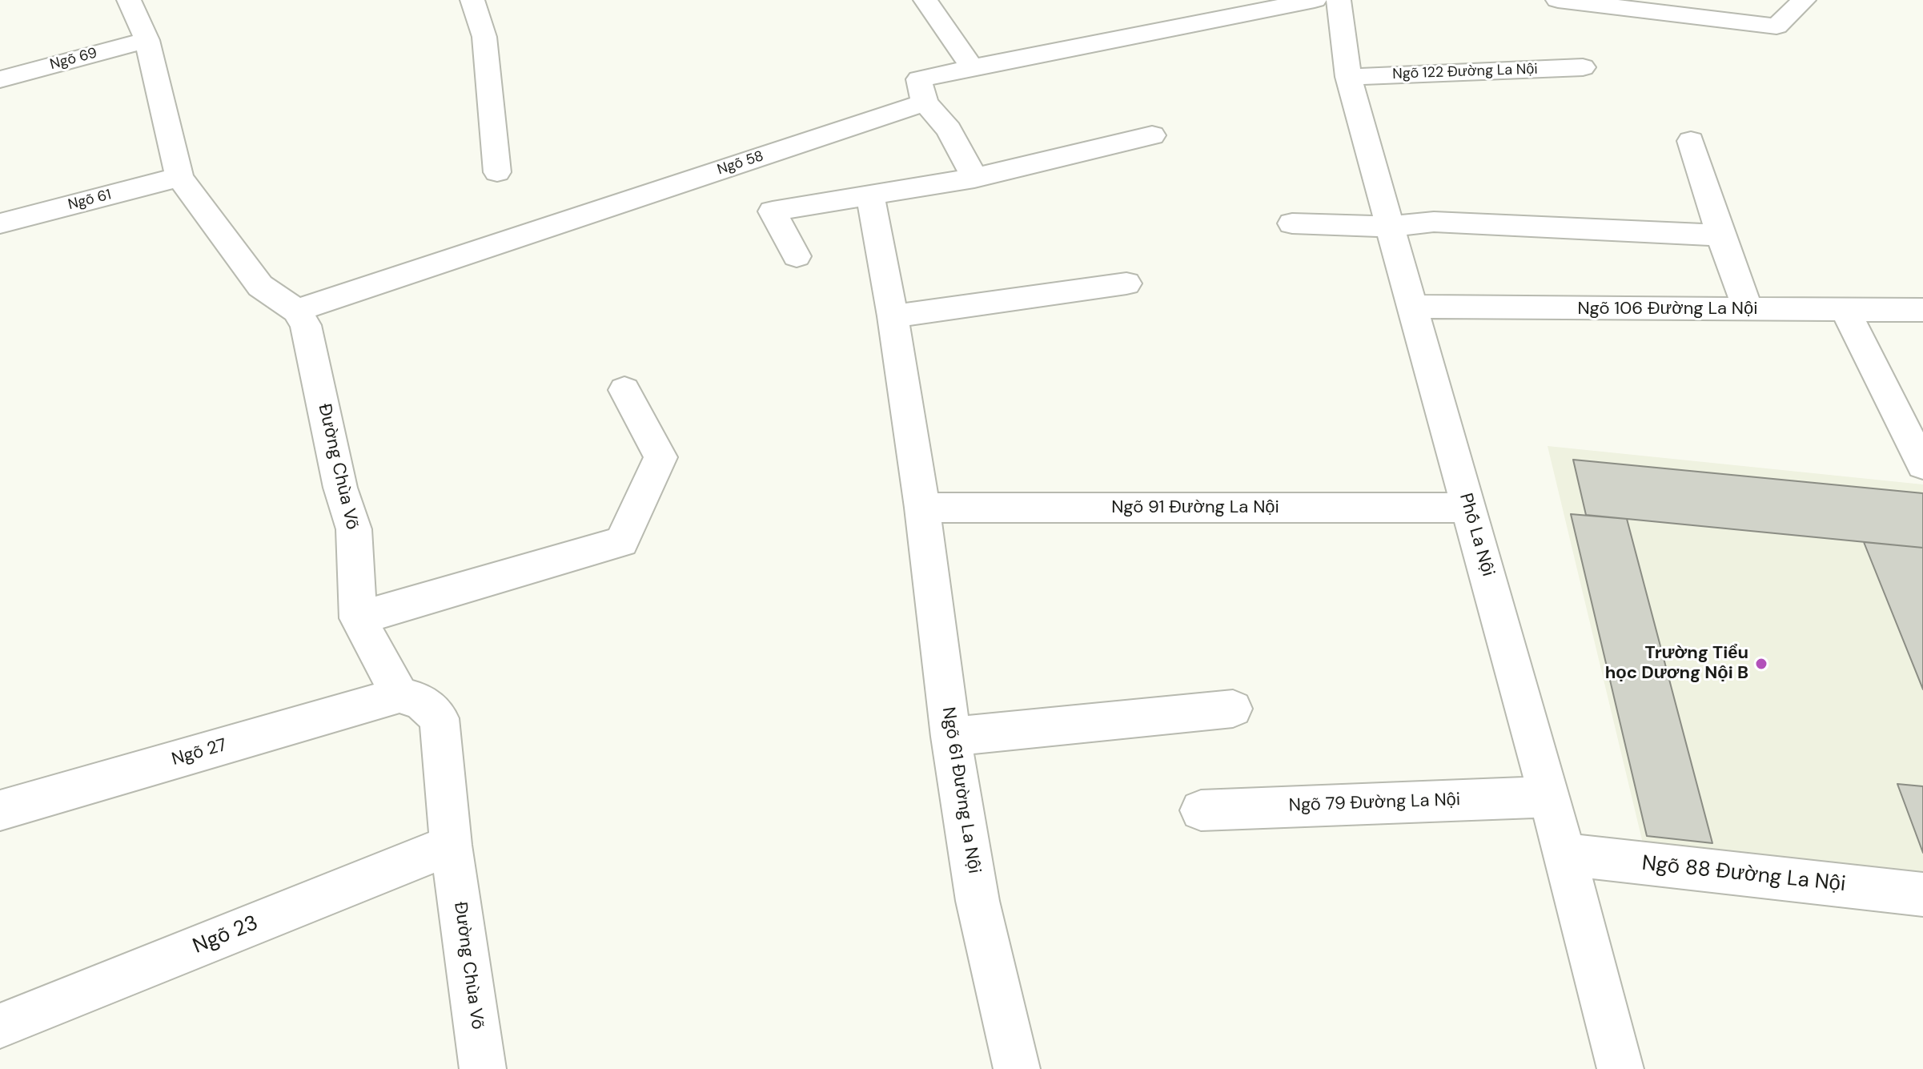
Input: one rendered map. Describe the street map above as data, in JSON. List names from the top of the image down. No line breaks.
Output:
{"streets":{"street":["Ngõ 69","Ngõ 122 Đường La Nội","Ngõ 58","Ngõ 61","Ngõ 106 Đường La Nội","Đường Chùa Võ","Ngõ 91 Đường La Nội","Phố La Nội","Ngõ 27","Ngõ 61 Đường La Nội","Ngõ 79 Đường La Nội","Ngõ 88 Đường La Nội","Ngõ 23"]},"crossings":[["Ngõ 122 Đường La Nội","Phố La Nội"],["Ngõ 58","Đường Chùa Võ"],["Ngõ 106 Đường La Nội","Phố La Nội"],["Đường Chùa Võ","Ngõ 27"],["Đường Chùa Võ","Ngõ 23"],["Ngõ 91 Đường La Nội","Phố La Nội"],["Ngõ 91 Đường La Nội","Ngõ 61 Đường La Nội"],["Phố La Nội","Ngõ 79 Đường La Nội"],["Phố La Nội","Ngõ 88 Đường La Nội"]],"places":["Trường Tiểu học Dương Nội B"]}
